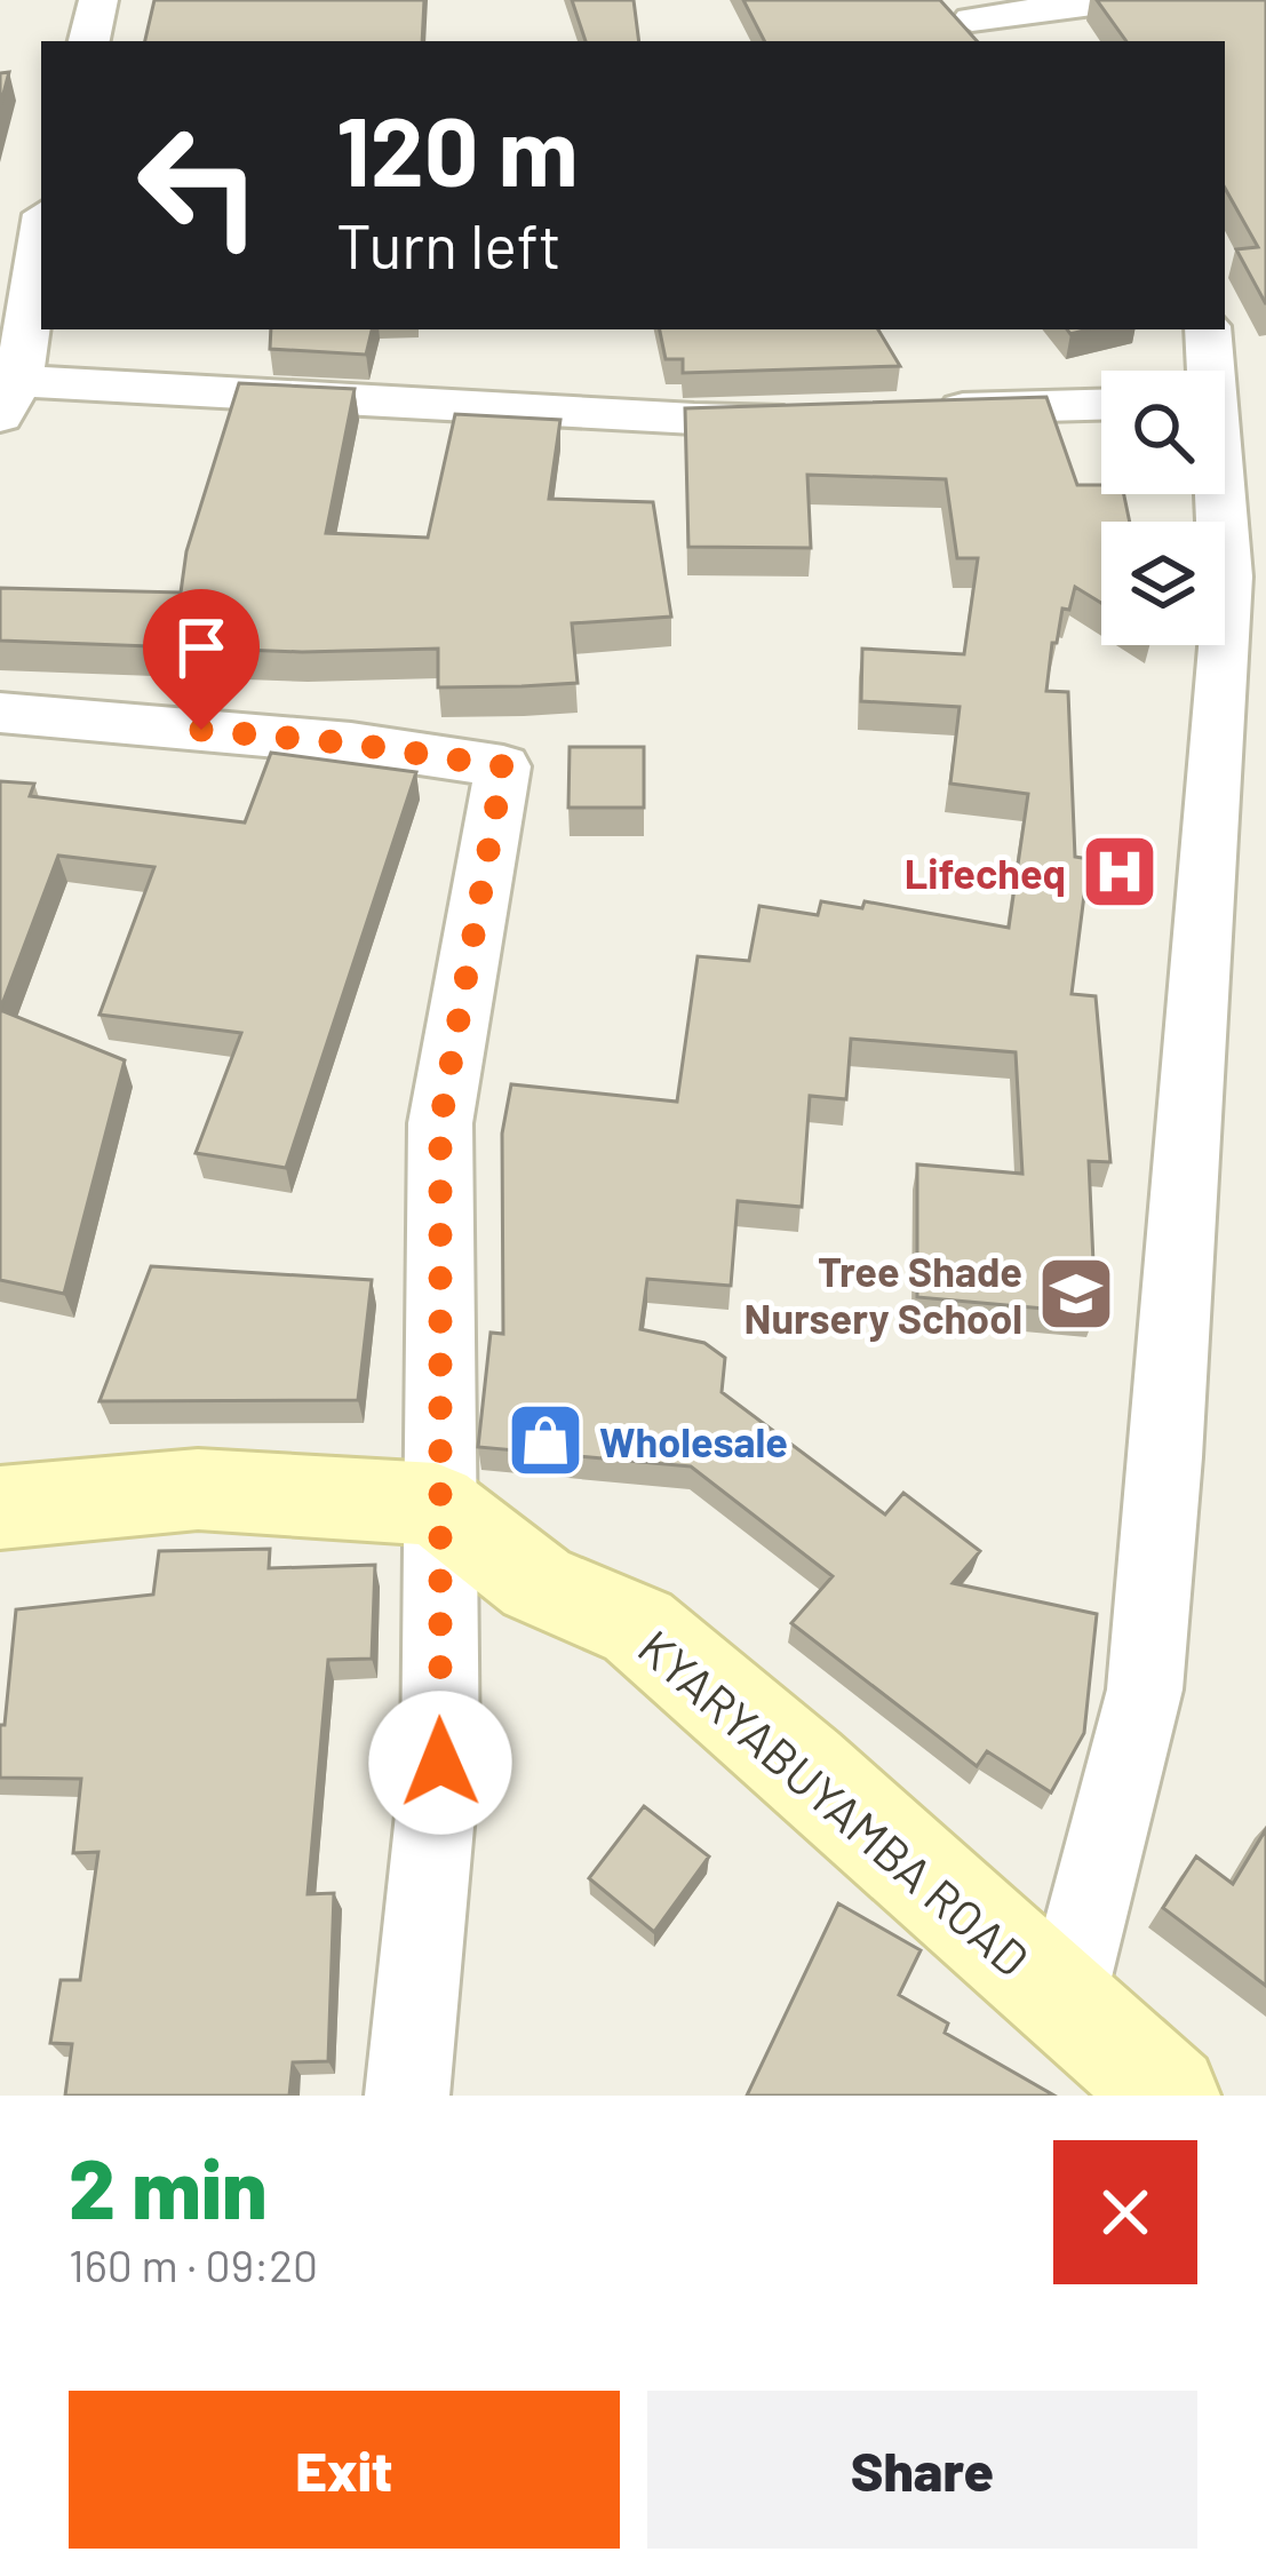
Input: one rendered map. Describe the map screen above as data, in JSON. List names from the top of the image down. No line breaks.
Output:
{"streets":{"street":["KYARYABUYAMBA ROAD"]},"places":{"hospital":["Lifecheq"],"school or university":["Tree Shade Nursery School"],"shop":["Wholesale"]},"page":{"turn":["120 m","Turn left"],"heading":["2 min","160 m · 09:20"],"buttons":["Exit","Share"]}}
